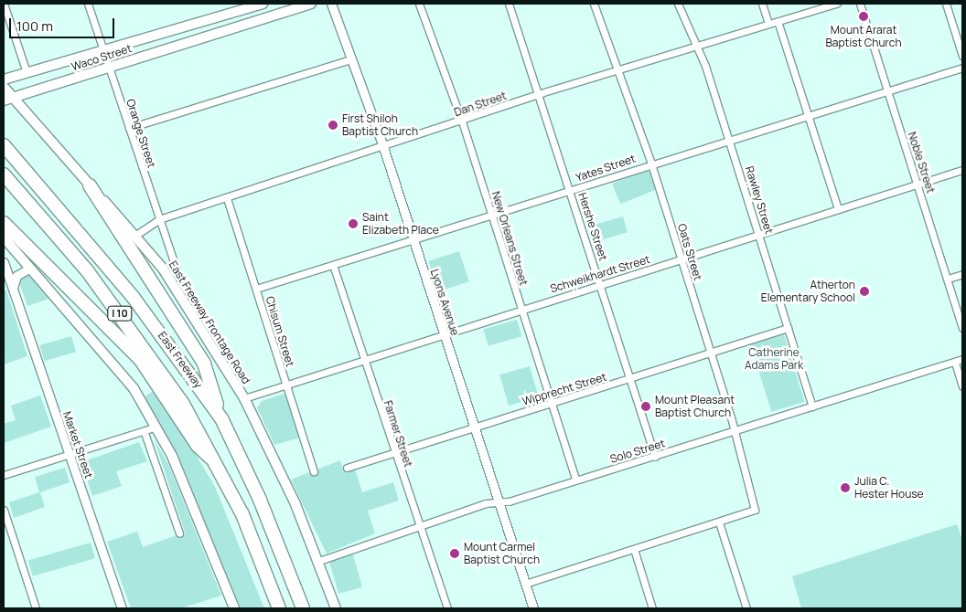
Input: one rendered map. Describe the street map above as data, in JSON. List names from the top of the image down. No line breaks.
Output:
{"streets":{"highway":["I 10","East Freeway"],"main road":["Waco Street","East Freeway Frontage Road"],"street":["Dan Street","Orange Street","Noble Street","Yates Street","Rawley Street","Hershe Street","New Orleans Street","Oats Street","Schweikhardt Street","Lyons Avenue","Chisum Street","Wipprecht Street","Farmer Street","Market Street","Solo Street"]},"crossings":[["Waco Street","Orange Street"],["Waco Street","East Freeway Frontage Road"],["Dan Street","Orange Street"],["Dan Street","Rawley Street"],["Dan Street","Hershe Street"],["Dan Street","New Orleans Street"],["Dan Street","Oats Street"],["Dan Street","Lyons Avenue"],["Dan Street","East Freeway Frontage Road"],["Dan Street","Chisum Street"],["Noble Street","Yates Street"],["Noble Street","Schweikhardt Street"],["Yates Street","Rawley Street"],["Yates Street","Hershe Street"],["Yates Street","New Orleans Street"],["Yates Street","Oats Street"],["Yates Street","Lyons Avenue"],["Yates Street","Chisum Street"],["Yates Street","Farmer Street"],["Rawley Street","Schweikhardt Street"],["Rawley Street","Wipprecht Street"],["Rawley Street","Solo Street"],["Hershe Street","Schweikhardt Street"],["Hershe Street","Wipprecht Street"],["Hershe Street","Solo Street"],["New Orleans Street","Schweikhardt Street"],["New Orleans Street","Wipprecht Street"],["New Orleans Street","Solo Street"],["Oats Street","Schweikhardt Street"],["Oats Street","Wipprecht Street"],["Oats Street","Solo Street"],["Schweikhardt Street","Lyons Avenue"],["Schweikhardt Street","East Freeway Frontage Road"],["Schweikhardt Street","Chisum Street"],["Schweikhardt Street","Farmer Street"],["Lyons Avenue","Wipprecht Street"],["Lyons Avenue","Solo Street"],["East Freeway Frontage Road","Solo Street"],["Wipprecht Street","Farmer Street"],["Farmer Street","Solo Street"]],"parks":["Catherine Adams Park"],"places":["Mount Ararat Baptist Church","First Shiloh Baptist Church","Saint Elizabeth Place","Atherton Elementary School","Mount Pleasant Baptist Church","Julia C. Hester House","Mount Carmel Baptist Church"],"scale_bar":"100 m"}
